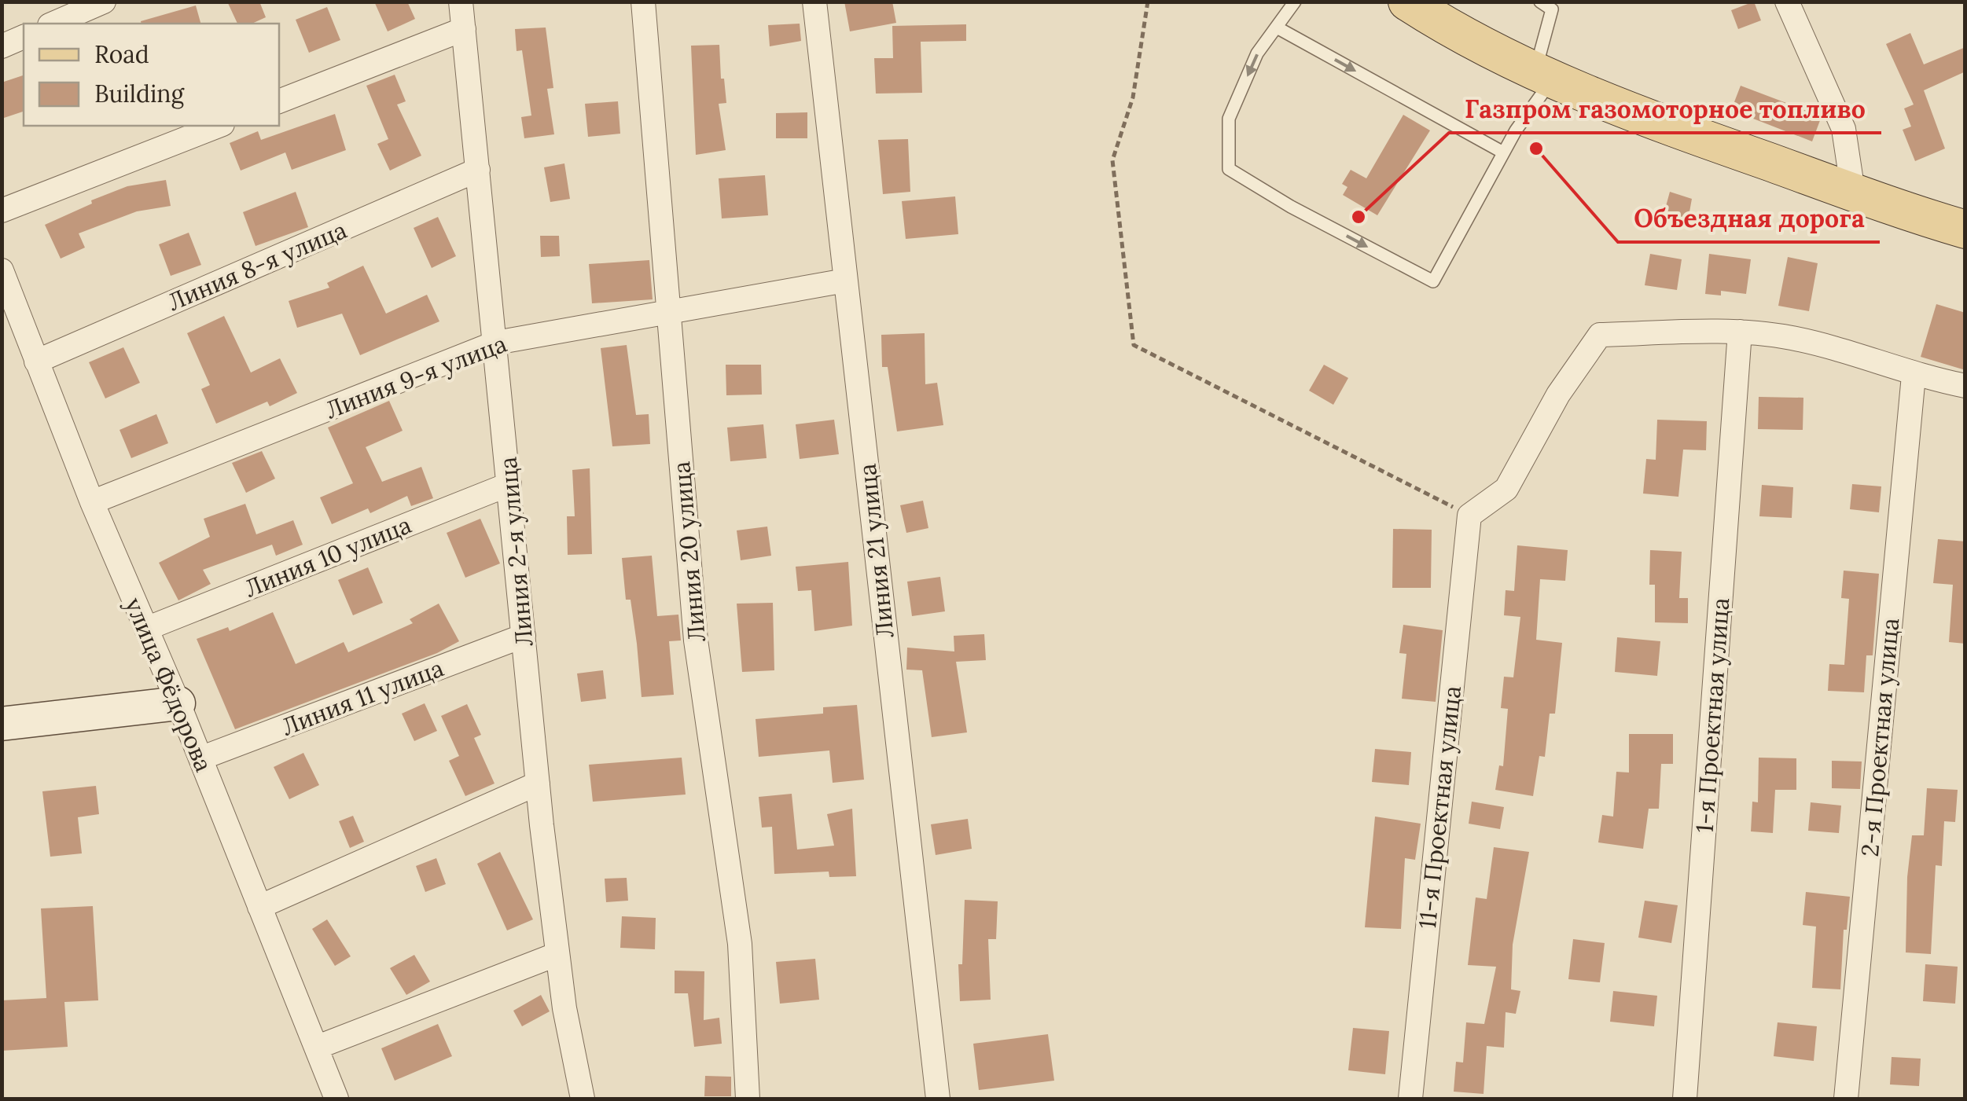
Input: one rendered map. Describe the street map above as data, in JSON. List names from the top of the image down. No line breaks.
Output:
{"streets":{"street":["Линия 8-я улица","Линия 9-я улица","Линия 21 улица","Линия 2-я улица","Линия 20 улица","Линия 10 улица","улица Фёдорова","Линия 11 улица","1-я Проектная улица","2-я Проектная улица","11-я Проектная улица"]},"crossings":[["Линия 8-я улица","Линия 2-я улица"],["Линия 8-я улица","улица Фёдорова"],["Линия 9-я улица","Линия 21 улица"],["Линия 9-я улица","Линия 2-я улица"],["Линия 9-я улица","Линия 20 улица"],["Линия 9-я улица","улица Фёдорова"],["Линия 2-я улица","Линия 10 улица"],["Линия 2-я улица","Линия 11 улица"],["Линия 10 улица","улица Фёдорова"],["улица Фёдорова","Линия 11 улица"]],"places":["Объездная дорога","Газпром газомоторное топливо"],"legend":["Road","Building"]}
